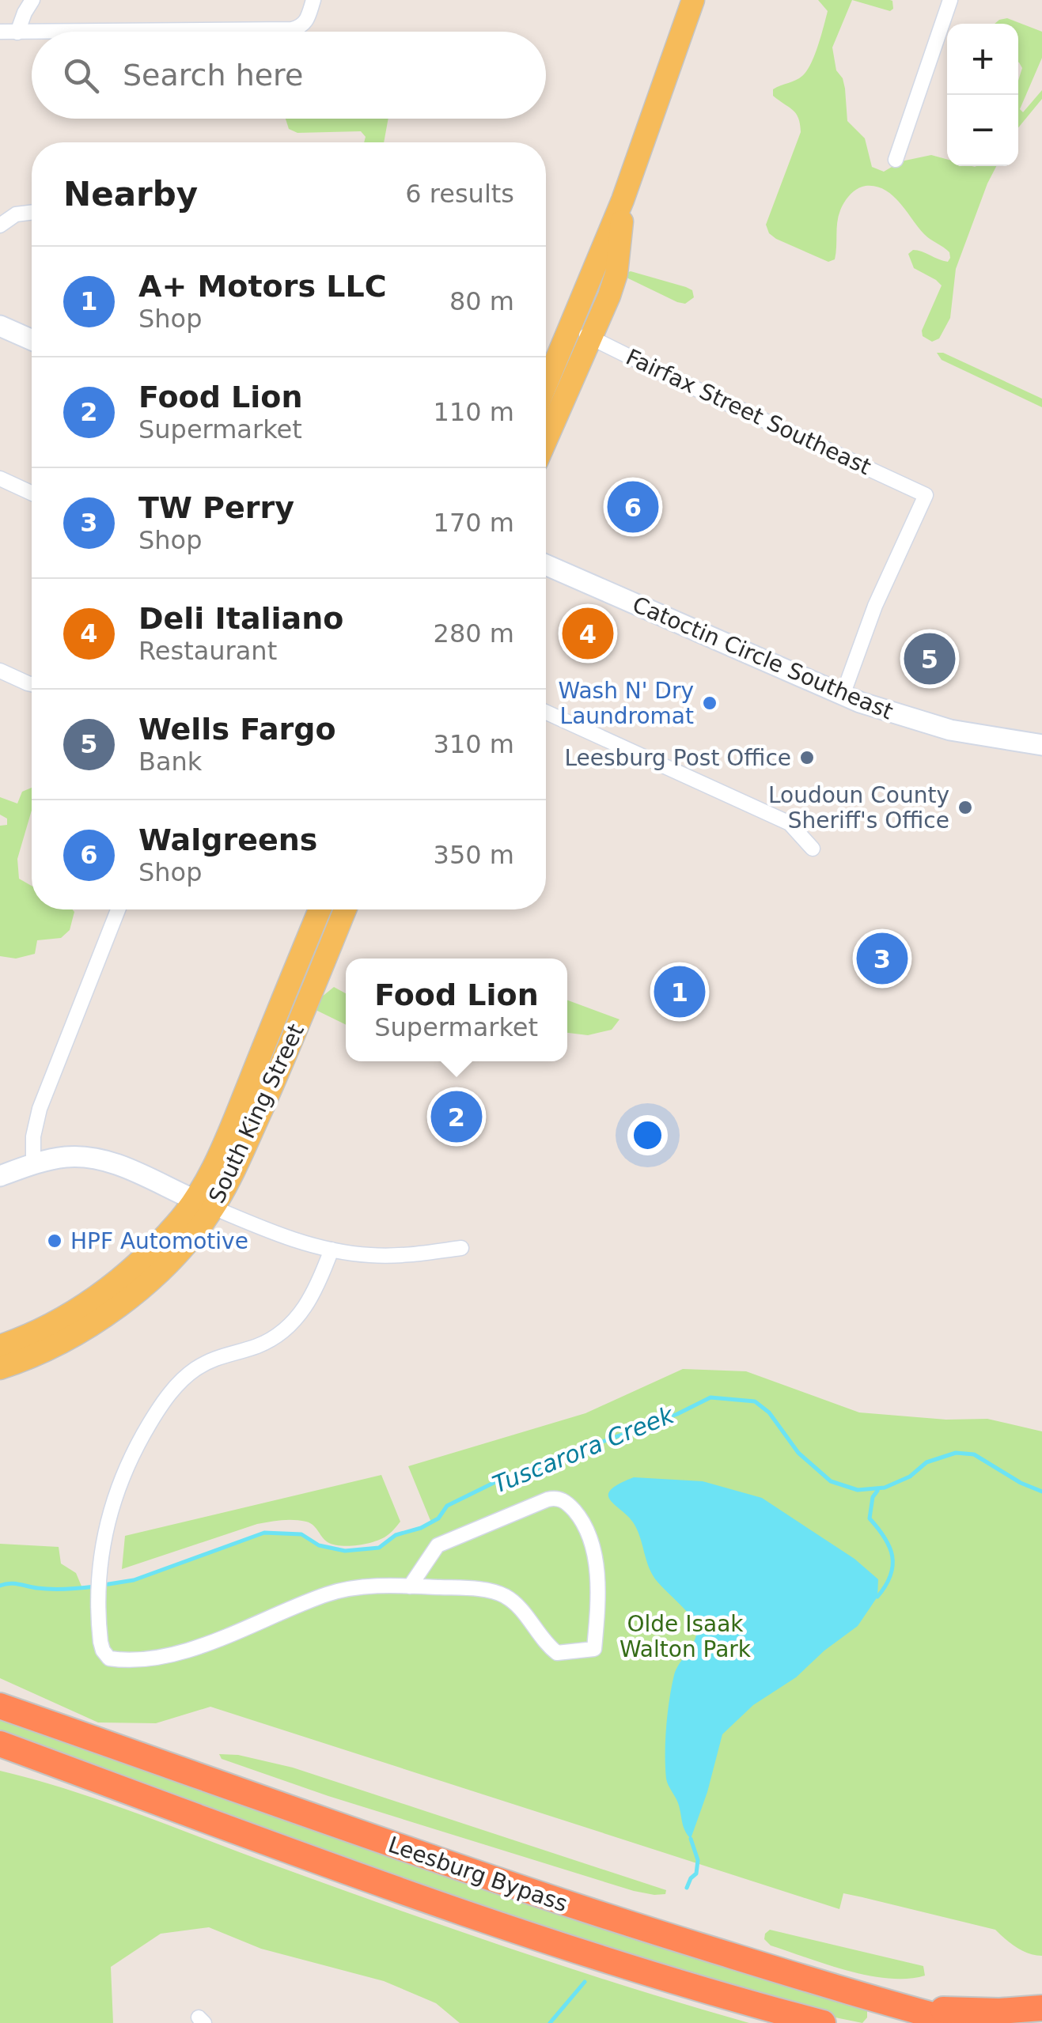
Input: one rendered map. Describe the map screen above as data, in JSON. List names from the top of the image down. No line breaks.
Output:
{"streets":{"highway":["Leesburg Bypass"],"main road":["Catoctin Circle Southeast","South King Street"],"street":["Fairfax Street Southeast"]},"crossings":[["Fairfax Street Southeast","Catoctin Circle Southeast"]],"water":["Tuscarora Creek"],"parks":["Olde Isaak Walton Park"],"places":["Wash N' Dry Laundromat","Leesburg Post Office","Loudoun County Sheriff's Office","HPF Automotive"],"page":{"map_buttons":["+","−"],"search":"Search here","heading":["Nearby","6 results"],"list":[{"mark":"1","name":"A+ Motors LLC","note":"Shop","value":"80 m"},{"mark":"2","name":"Food Lion","note":"Supermarket","value":"110 m"},{"mark":"3","name":"TW Perry","note":"Shop","value":"170 m"},{"mark":"4","name":"Deli Italiano","note":"Restaurant","value":"280 m"},{"mark":"5","name":"Wells Fargo","note":"Bank","value":"310 m"},{"mark":"6","name":"Walgreens","note":"Shop","value":"350 m"}],"pins":["6","4","5","3","1","2"],"popup":["Food Lion","Supermarket"]}}
